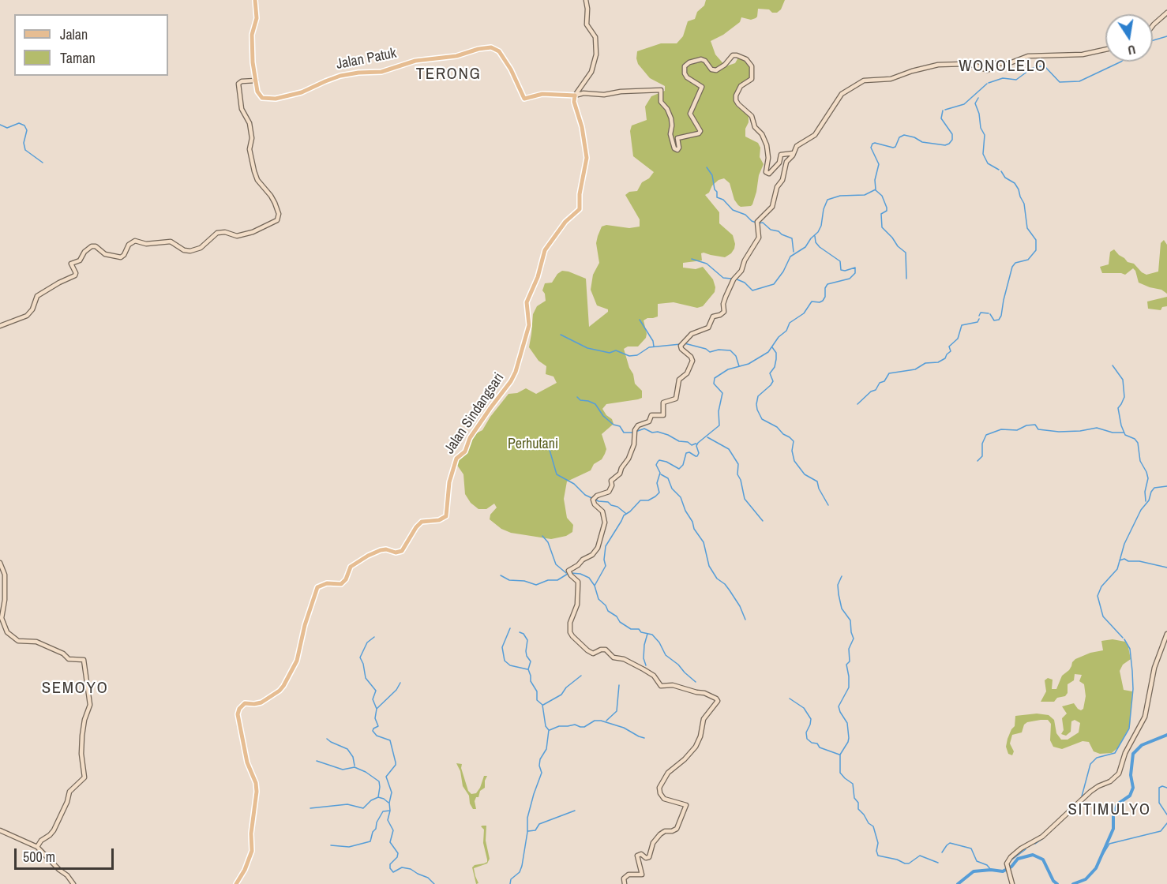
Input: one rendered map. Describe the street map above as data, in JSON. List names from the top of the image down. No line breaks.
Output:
{"streets":{"main road":["Jalan Patuk","Jalan Sindangsari"]},"crossings":[["Jalan Patuk","Jalan Sindangsari"]],"districts":["WONOLELO","TERONG","SEMOYO","SITIMULYO"],"parks":["Perhutani"],"legend":["Jalan","Taman"],"scale_bar":"500 m","north":"bottom"}
